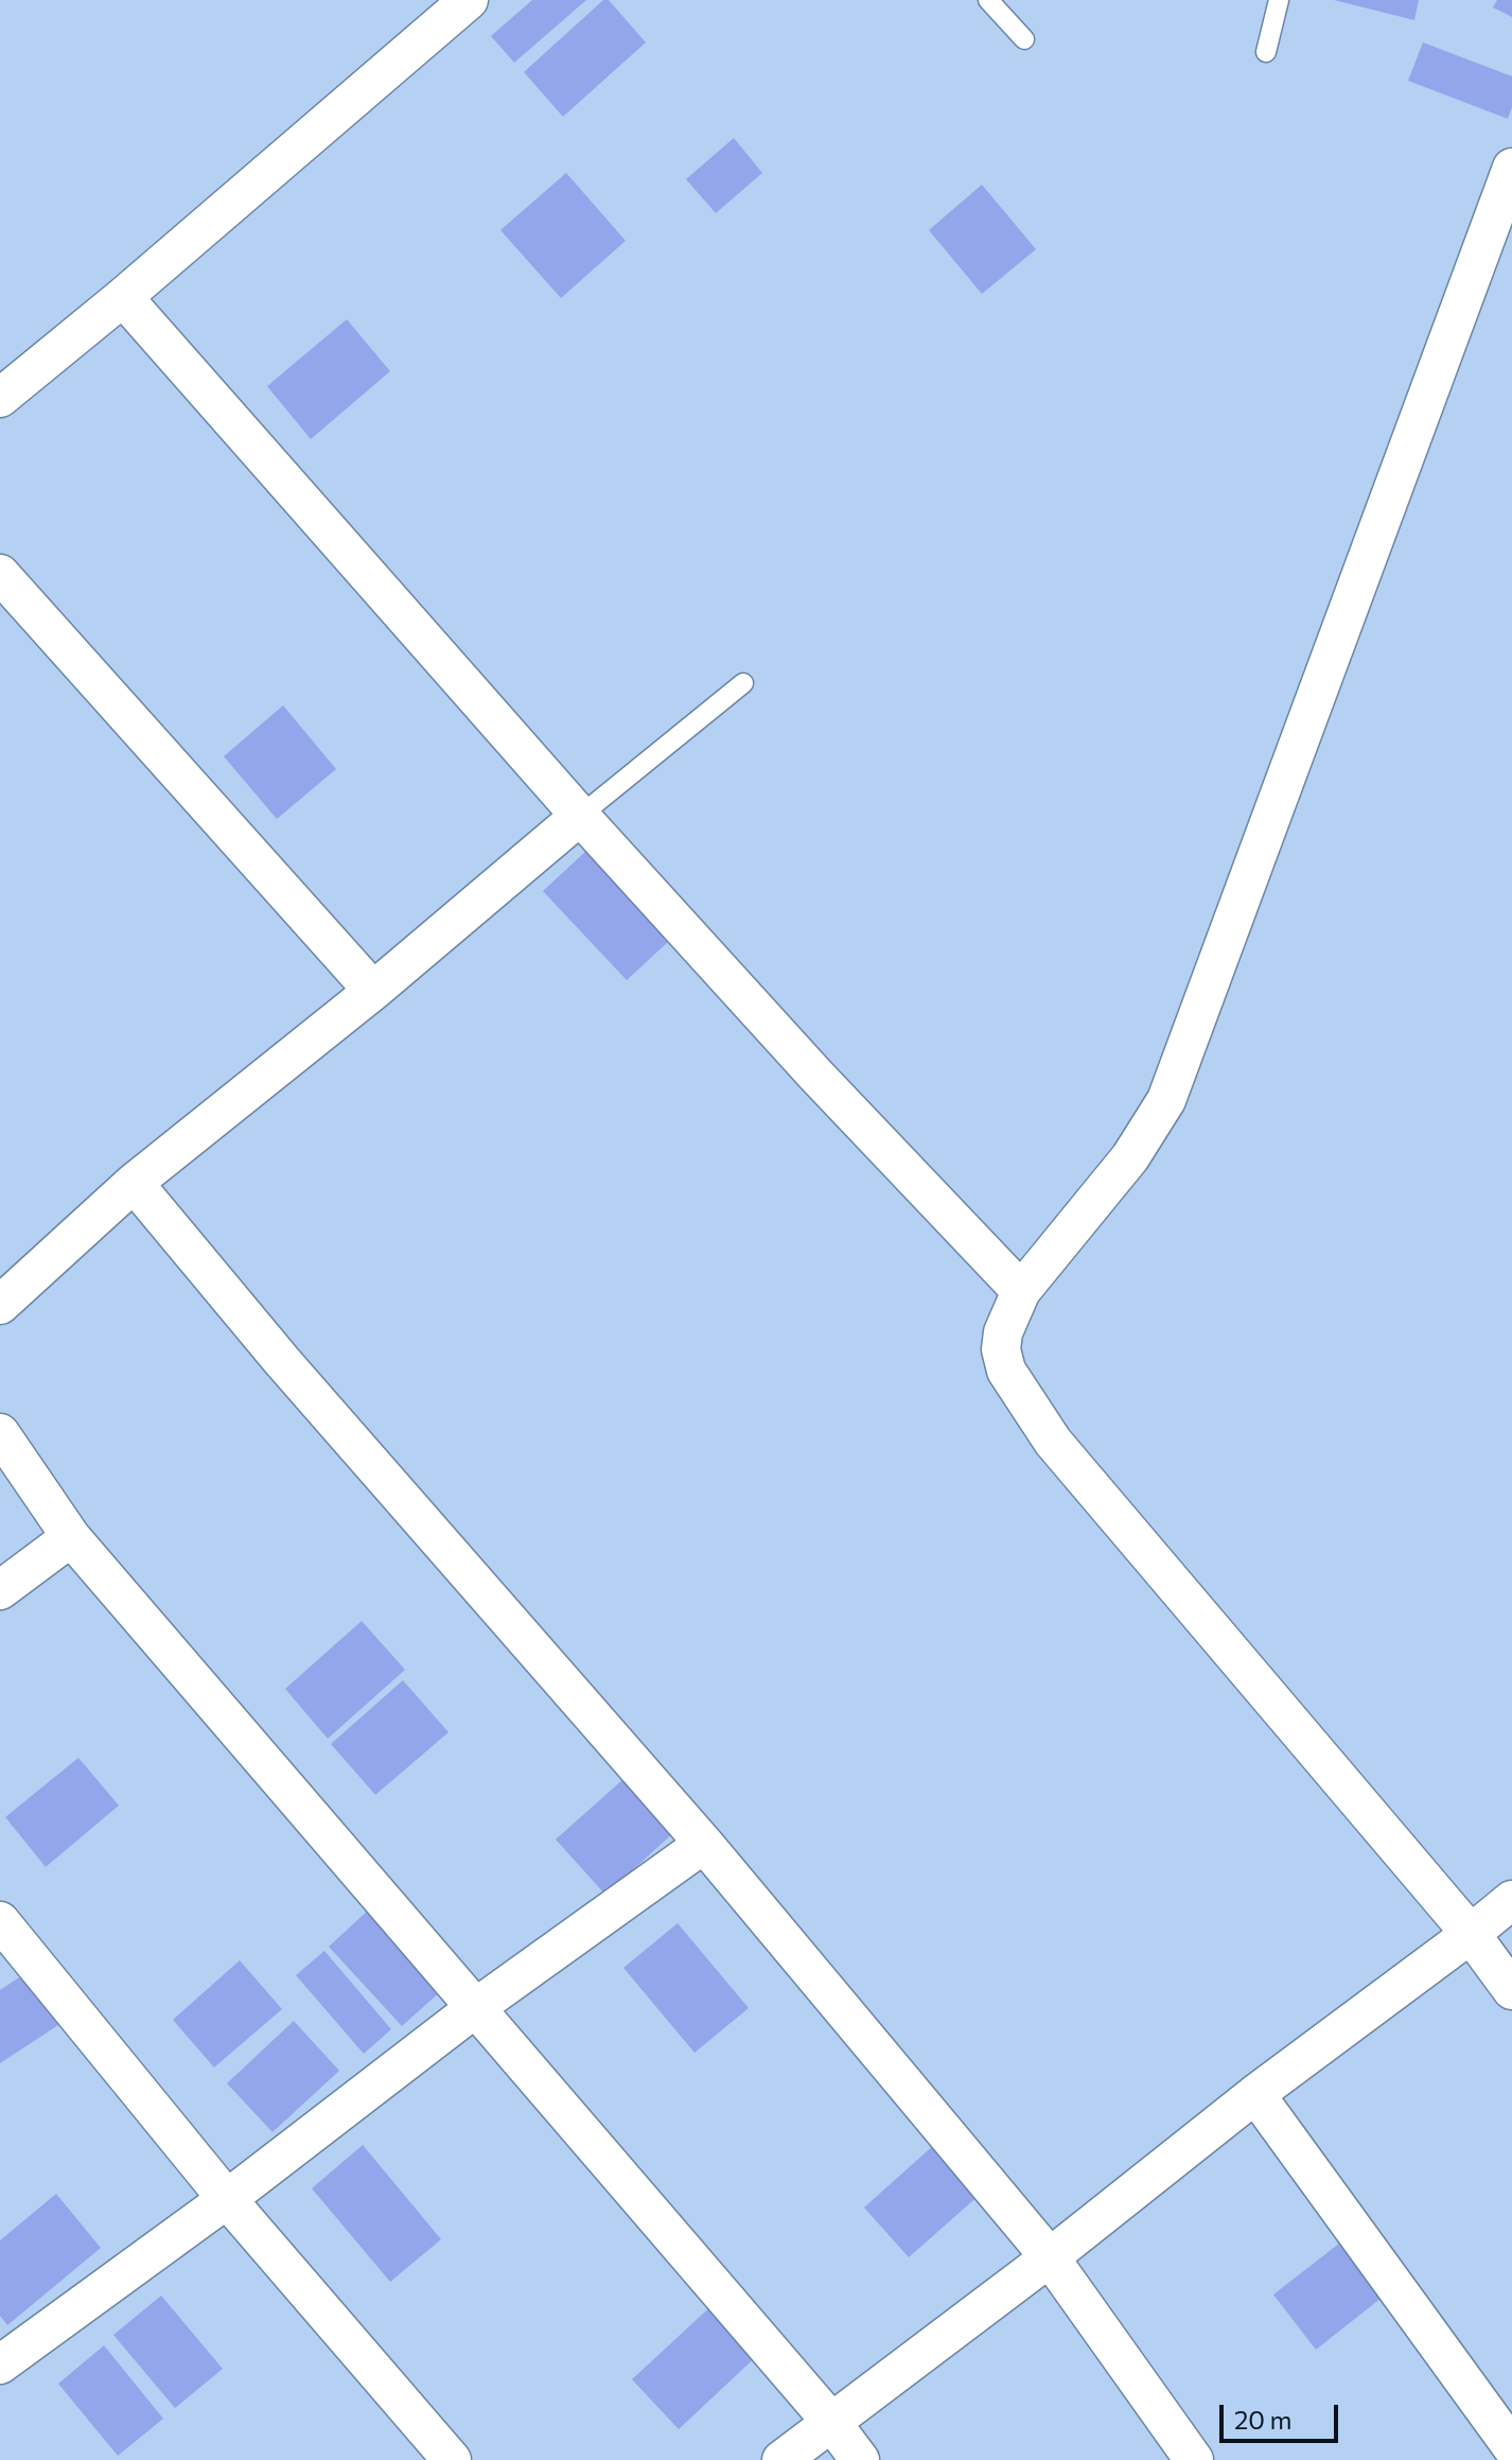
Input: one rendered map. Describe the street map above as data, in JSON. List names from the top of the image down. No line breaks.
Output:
{"scale_bar":"20 m"}
